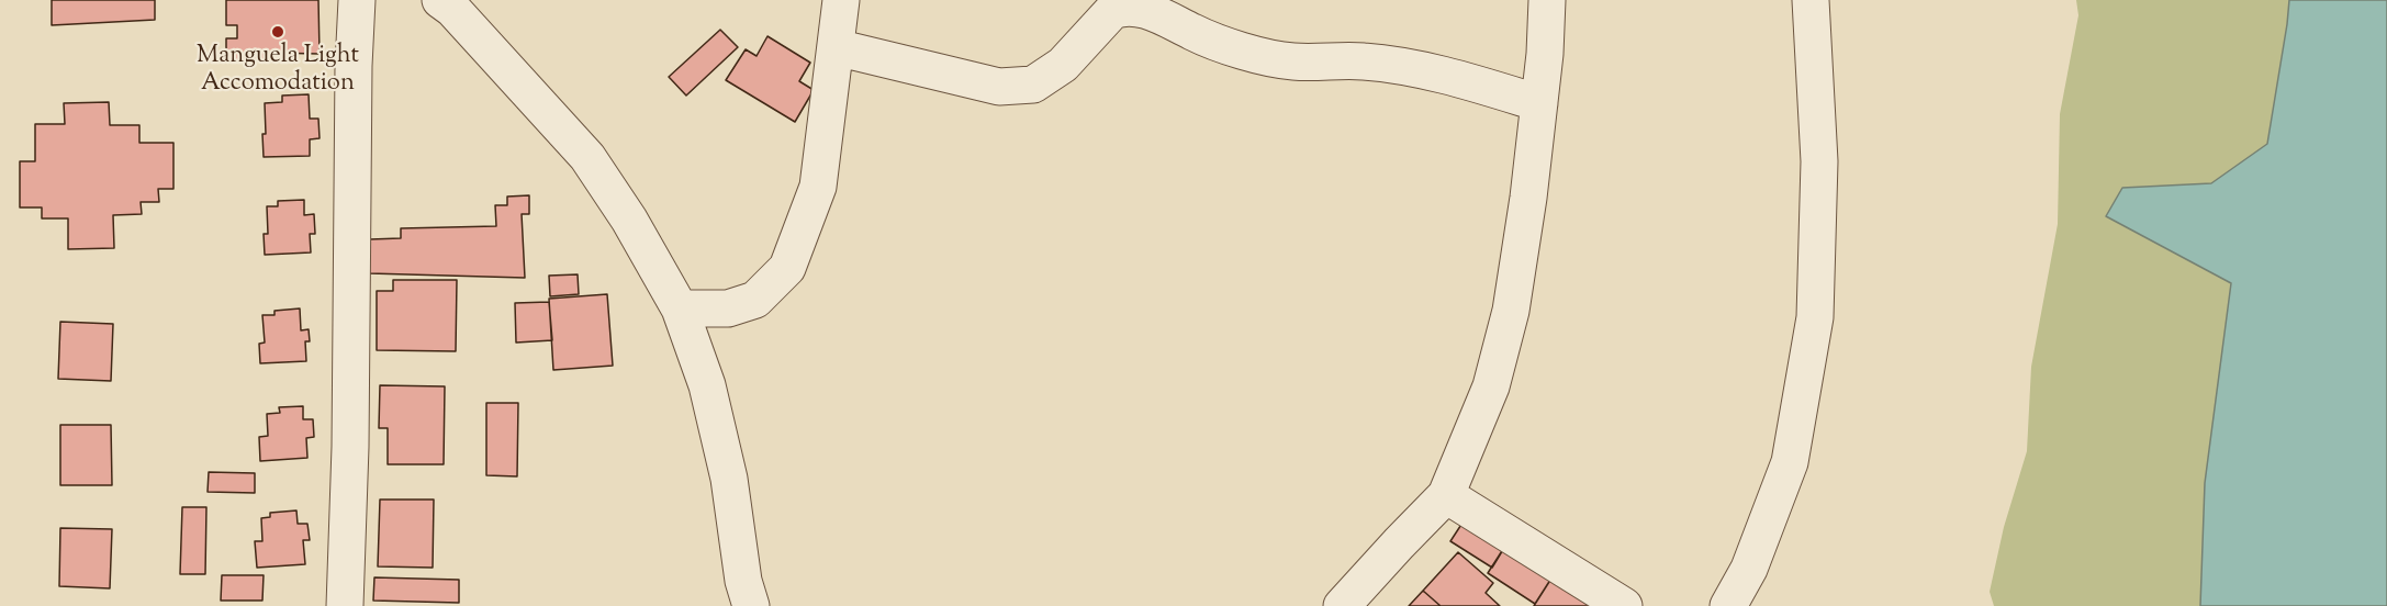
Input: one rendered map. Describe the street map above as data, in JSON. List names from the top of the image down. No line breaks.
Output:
{"places":["Manguela Light Accomodation"]}
